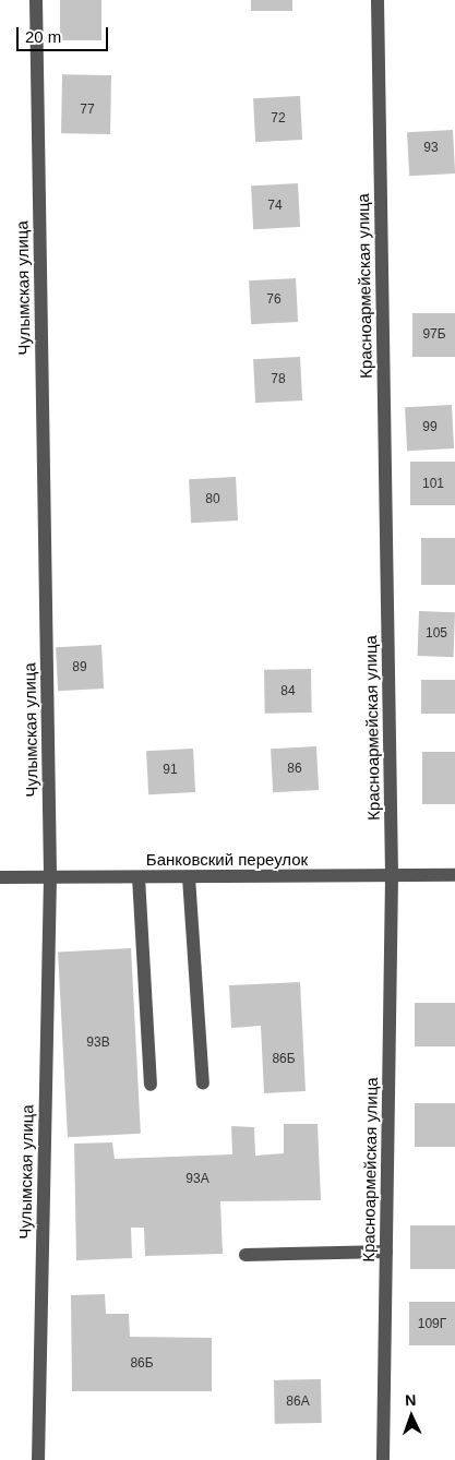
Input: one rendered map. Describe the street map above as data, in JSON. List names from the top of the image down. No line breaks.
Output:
{"streets":{"street":["Красноармейская улица","Чулымская улица","Банковский переулок"]},"crossings":[["Красноармейская улица","Банковский переулок"],["Чулымская улица","Банковский переулок"]],"house_numbers":["77","72","93","74","76","97Б","78","99","101","80","105","89","84","86","91","93В","86Б","93А","109Г","86Б","86А"],"scale_bar":"20 m","north":"top"}
